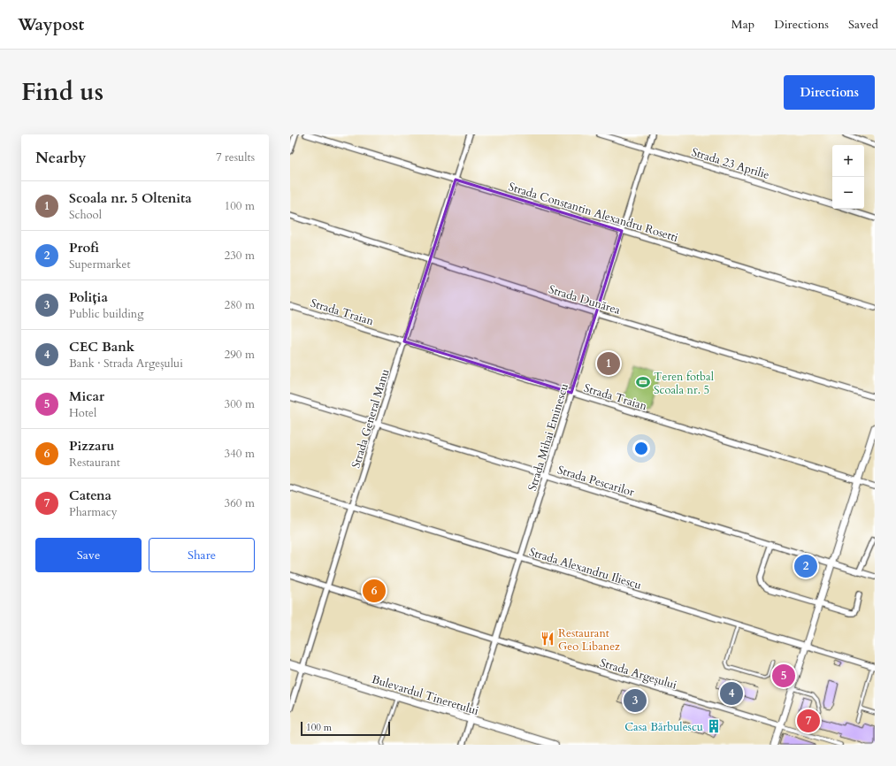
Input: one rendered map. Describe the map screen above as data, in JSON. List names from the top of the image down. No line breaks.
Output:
{"streets":{"main road":["Bulevardul Tineretului"],"street":["Strada 23 Aprilie","Strada Constantin Alexandru Rosetti","Strada Dunărea","Strada Traian","Strada General Manu","Strada Mihai Eminescu","Strada Pescarilor","Strada Alexandru Iliescu","Strada Argeșului"]},"crossings":[["Strada 23 Aprilie","Strada Mihai Eminescu"],["Strada Constantin Alexandru Rosetti","Strada General Manu"],["Strada Constantin Alexandru Rosetti","Strada Mihai Eminescu"],["Strada Dunărea","Strada General Manu"],["Strada Dunărea","Strada Mihai Eminescu"],["Strada Traian","Strada General Manu"],["Strada Traian","Strada Mihai Eminescu"],["Strada General Manu","Strada Pescarilor"],["Strada General Manu","Strada Alexandru Iliescu"],["Strada General Manu","Strada Argeșului"],["Strada General Manu","Bulevardul Tineretului"],["Strada Mihai Eminescu","Strada Pescarilor"],["Strada Mihai Eminescu","Strada Alexandru Iliescu"],["Strada Mihai Eminescu","Strada Argeșului"],["Strada Mihai Eminescu","Bulevardul Tineretului"]],"places":{"sports":["Teren fotbal Scoala nr. 5"],"restaurant":["Restaurant Geo Libanez"],"building":["Casa Bărbulescu"]},"scale_bar":"100 m","page":{"header":"Waypost","nav":["Map","Directions","Saved"],"title":"Find us","buttons":["Directions",["Save","Share"]],"heading":["Nearby","7 results"],"map_buttons":["+","−"],"list":[{"mark":"1","name":"Scoala nr. 5 Oltenita","note":"School","value":"100 m"},{"mark":"2","name":"Profi","note":"Supermarket","value":"230 m"},{"mark":"3","name":"Poliția","note":"Public building","value":"280 m"},{"mark":"4","name":"CEC Bank","note":"Bank · Strada Argeșului","value":"290 m"},{"mark":"5","name":"Micar","note":"Hotel","value":"300 m"},{"mark":"6","name":"Pizzaru","note":"Restaurant","value":"340 m"},{"mark":"7","name":"Catena","note":"Pharmacy","value":"360 m"}],"pins":["1","2","6","5","4","3","7"],"scale":"100 m"}}
